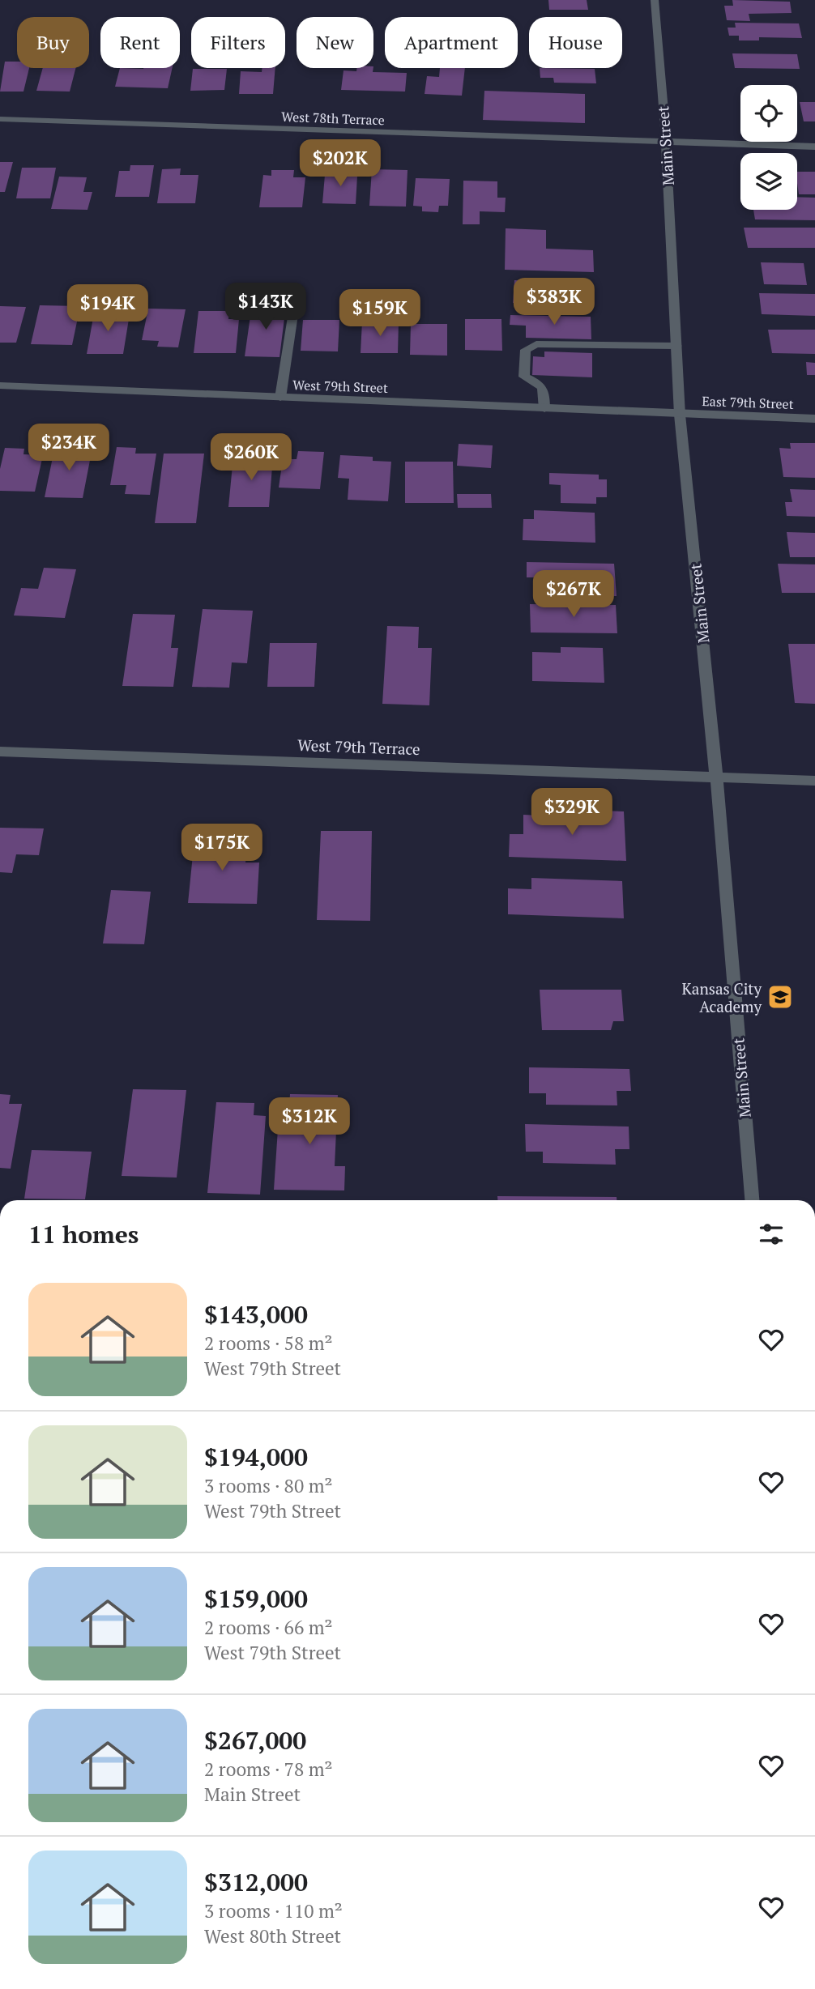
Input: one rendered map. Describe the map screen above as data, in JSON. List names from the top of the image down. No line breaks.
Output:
{"streets":{"street":["West 78th Terrace","Main Street","West 79th Street","East 79th Street","West 79th Terrace"]},"crossings":[["West 78th Terrace","Main Street"],["Main Street","West 79th Street"],["Main Street","East 79th Street"],["Main Street","West 79th Terrace"],["West 79th Street","East 79th Street"]],"places":{"school or university":["Kansas City Academy"]},"page":{"chip":["Buy","Rent","Filters","New","Apartment","House"],"price":["$202K","$383K","$143K","$194K","$159K","$234K","$260K","$267K","$329K","$175K","$312K"],"heading":"11 homes","list":[{"name":"$143,000","note":"2 rooms · 58 m² · West 79th Street"},{"name":"$194,000","note":"3 rooms · 80 m² · West 79th Street"},{"name":"$159,000","note":"2 rooms · 66 m² · West 79th Street"},{"name":"$267,000","note":"2 rooms · 78 m² · Main Street"},{"name":"$312,000","note":"3 rooms · 110 m² · West 80th Street"}]}}
